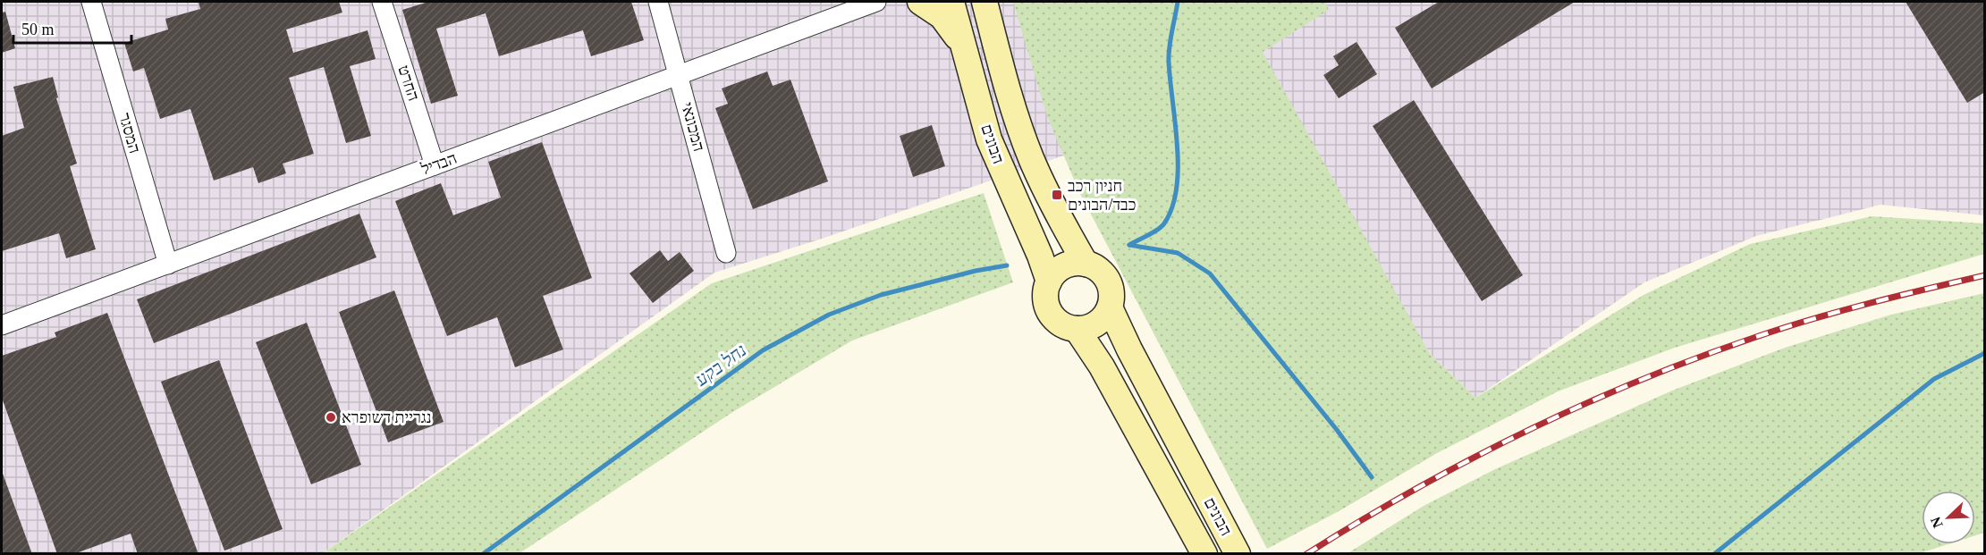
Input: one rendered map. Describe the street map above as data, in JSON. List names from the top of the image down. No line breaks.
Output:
{"streets":{"street":["החרט","המכונאי","המסגר","הבונים","הבדיל"]},"crossings":[["החרט","הבדיל"],["המכונאי","הבדיל"],["המסגר","הבדיל"]],"water":["נחל בקע"],"places":{"transit":["חניון רכב כבד/הבונים"],"other":["נגריית דשופרא"]},"scale_bar":"50 m","north":"bottom left"}
